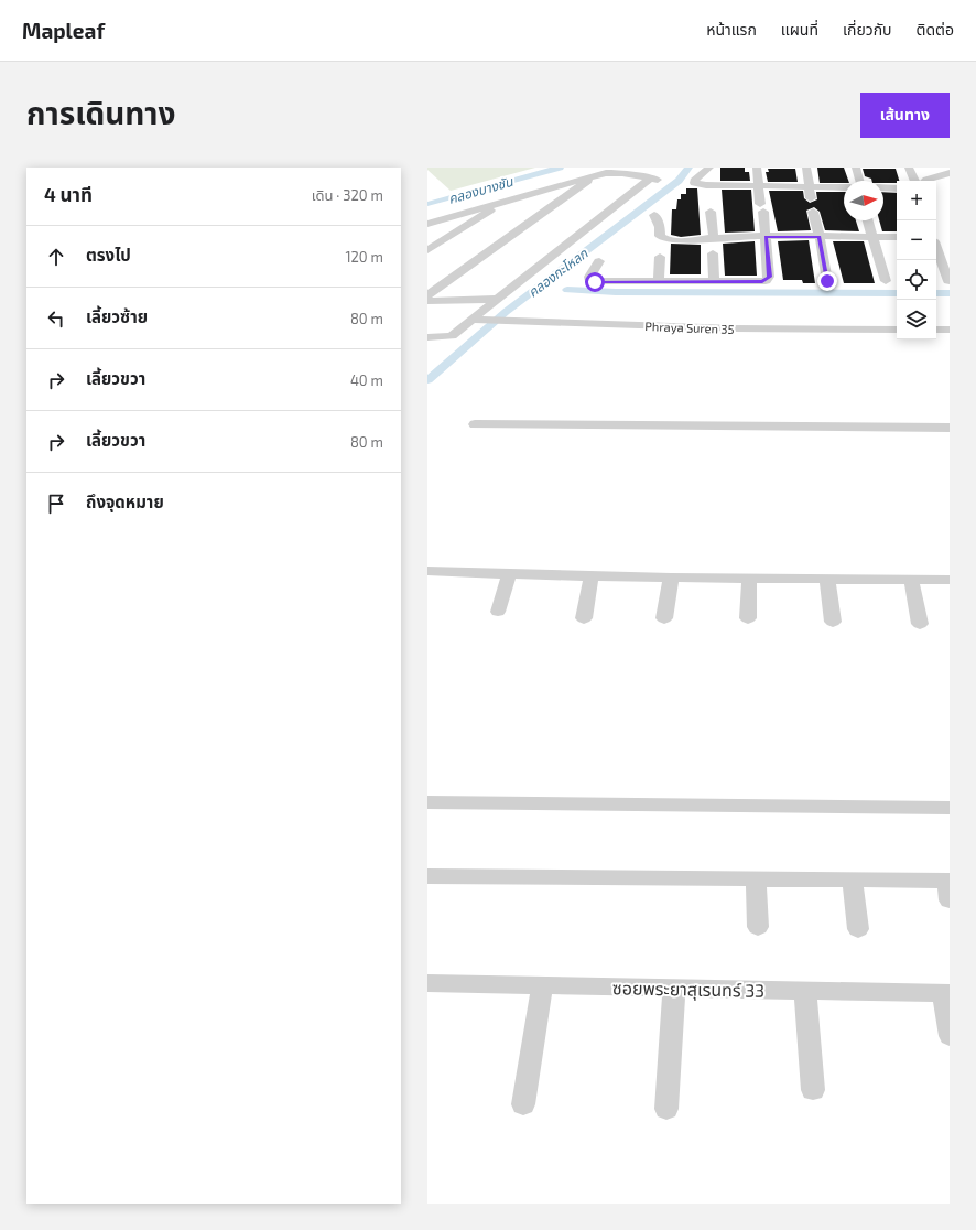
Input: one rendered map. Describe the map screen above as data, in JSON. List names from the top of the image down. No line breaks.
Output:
{"streets":{"street":["Phraya Suren 35","ซอยพระยาสุเรนทร์ 33"]},"water":["คลองบางชัน","คลองกะโหลก"],"north":"right","page":{"header":"Mapleaf","nav":["หน้าแรก","แผนที่","เกี่ยวกับ","ติดต่อ"],"title":"การเดินทาง","buttons":"เส้นทาง","heading":["4 นาที","เดิน · 320 m"],"map_buttons":["+","−"],"list":[["ตรงไป","120 m"],["เลี้ยวซ้าย","80 m"],["เลี้ยวขวา","40 m"],["เลี้ยวขวา","80 m"],"ถึงจุดหมาย"]}}
